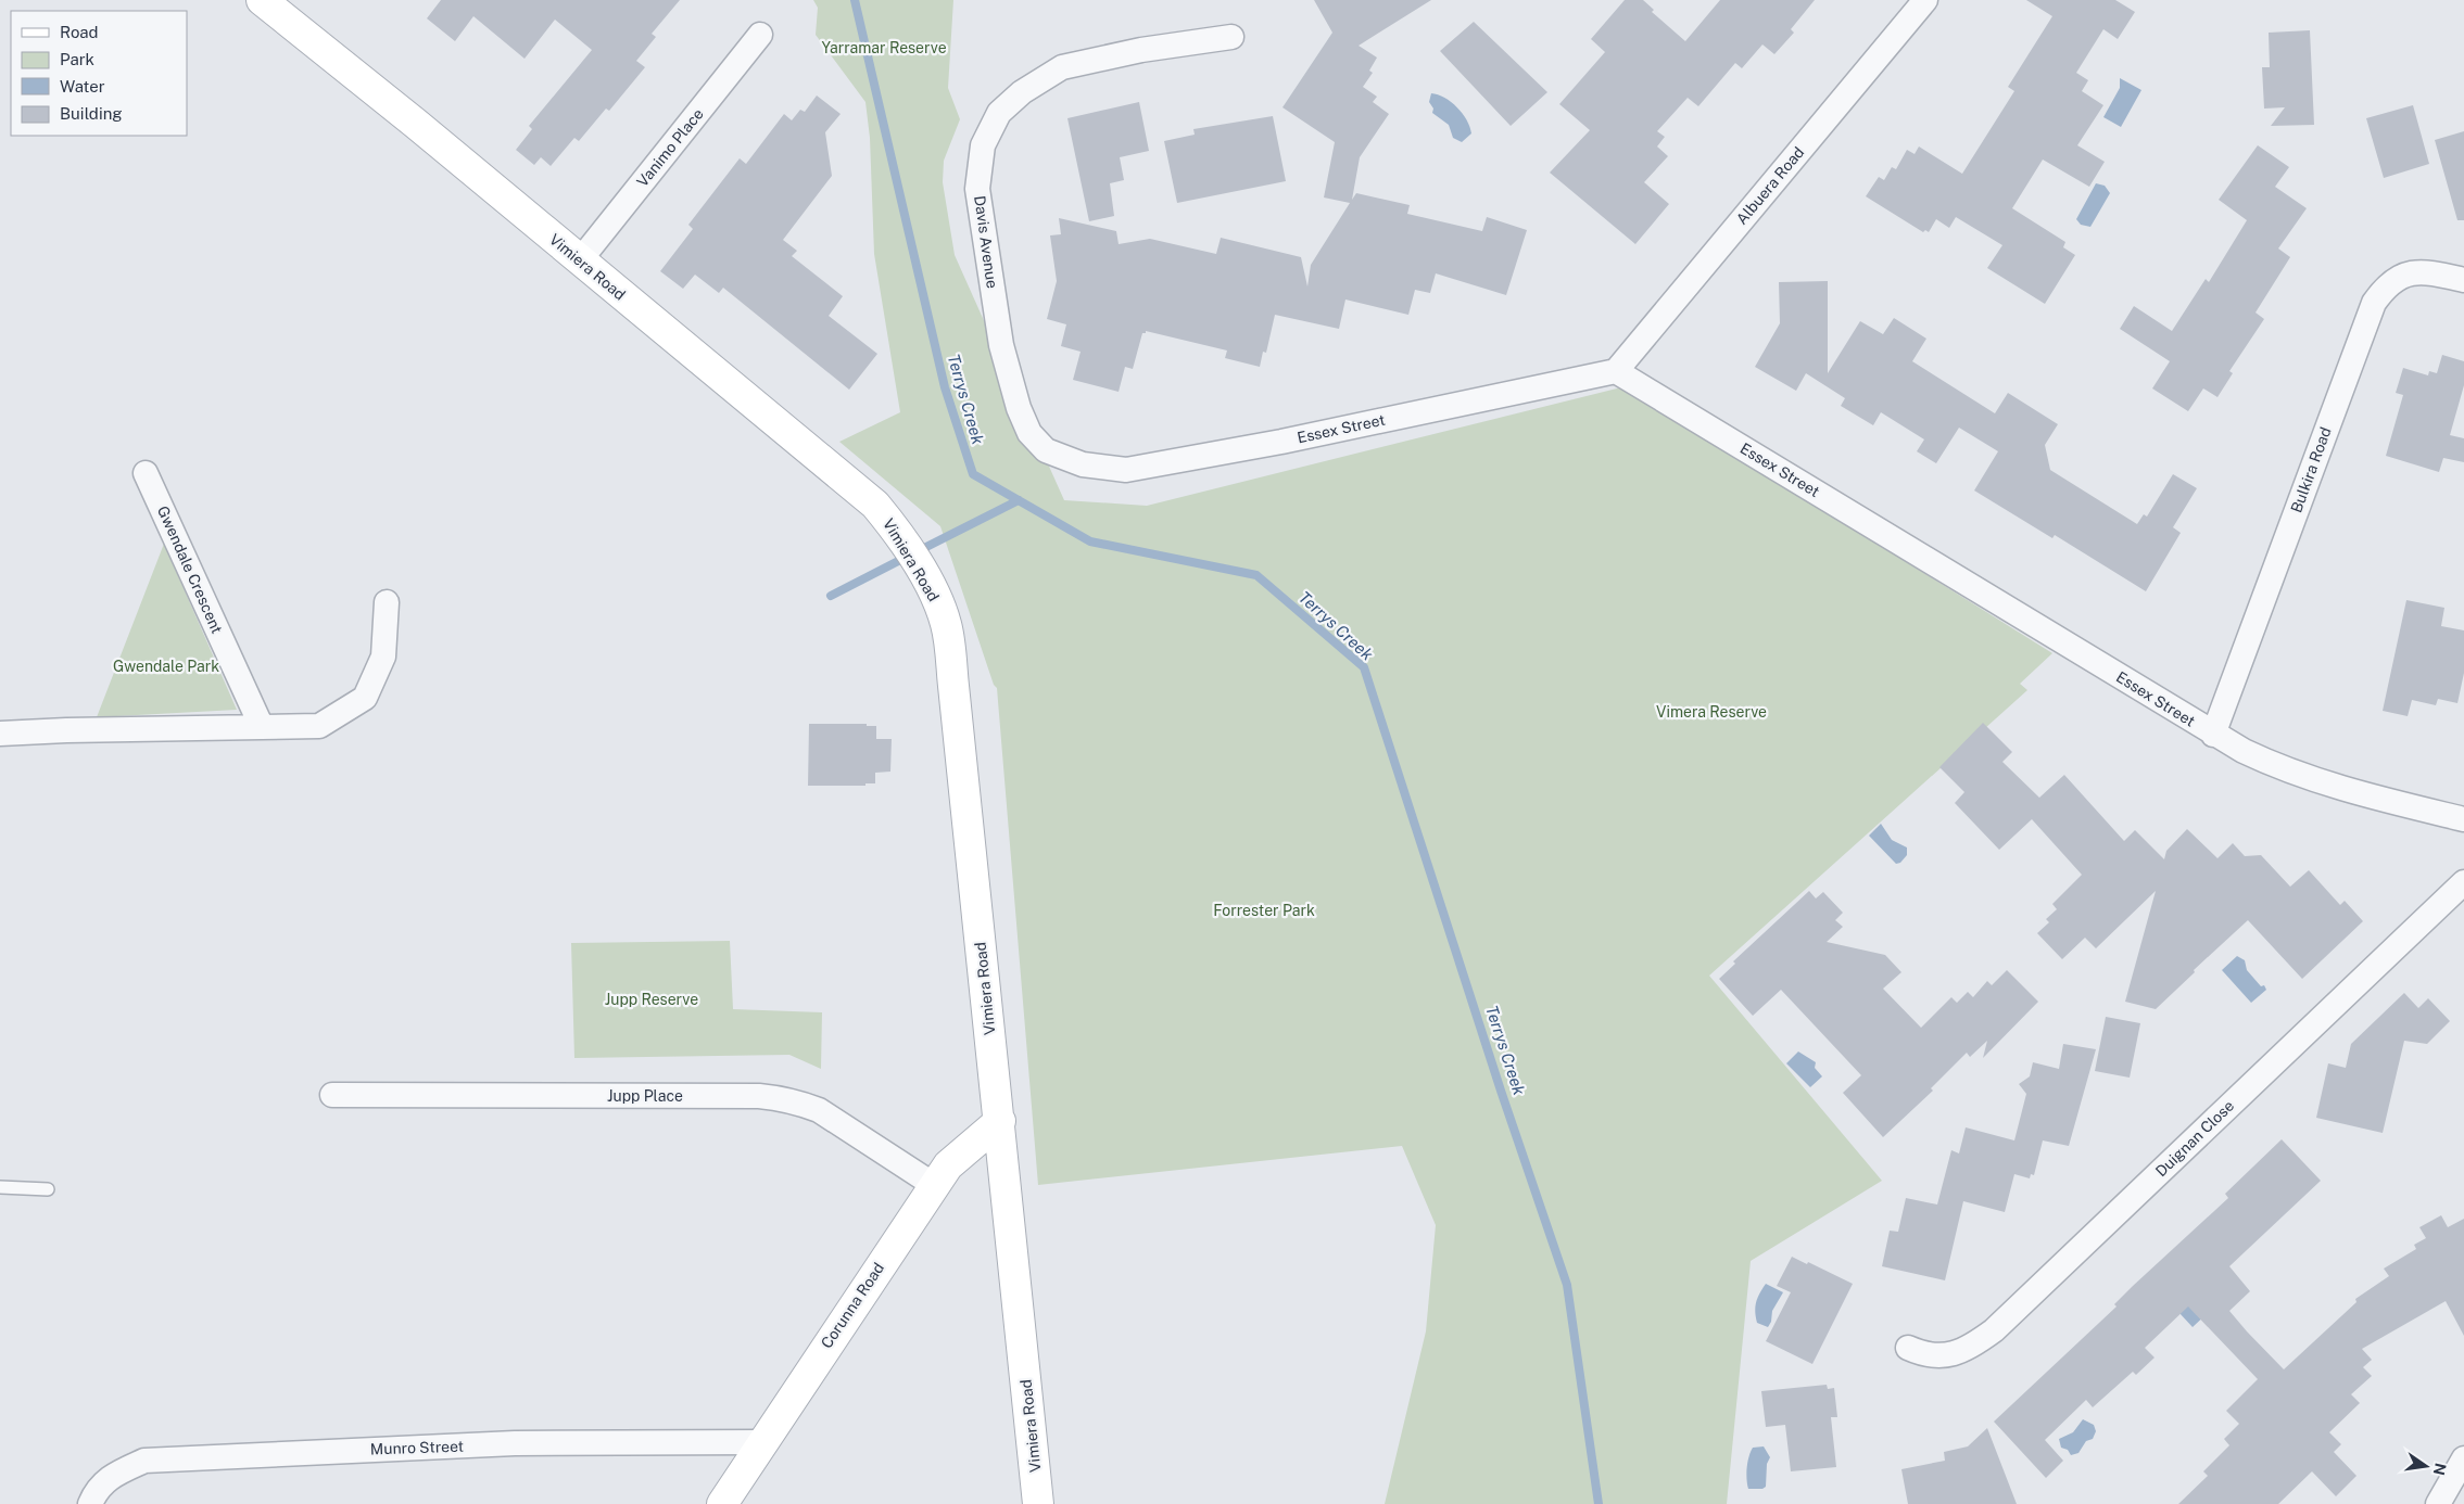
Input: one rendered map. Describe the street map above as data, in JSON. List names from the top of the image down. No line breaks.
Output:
{"streets":{"street":["Vanimo Place","Albuera Road","Davis Avenue","Vimiera Road","Essex Street","Bulkira Road","Gwendale Crescent","Jupp Place","Duignan Close","Corunna Road","Munro Street"]},"crossings":[["Vanimo Place","Vimiera Road"],["Albuera Road","Essex Street"],["Davis Avenue","Essex Street"],["Vimiera Road","Corunna Road"],["Essex Street","Bulkira Road"],["Jupp Place","Corunna Road"],["Corunna Road","Munro Street"]],"water":["Terrys Creek"],"parks":["Yarramar Reserve","Gwendale Park","Vimera Reserve","Forrester Park","Jupp Reserve"],"legend":["Road","Park","Water","Building"],"north":"right"}
